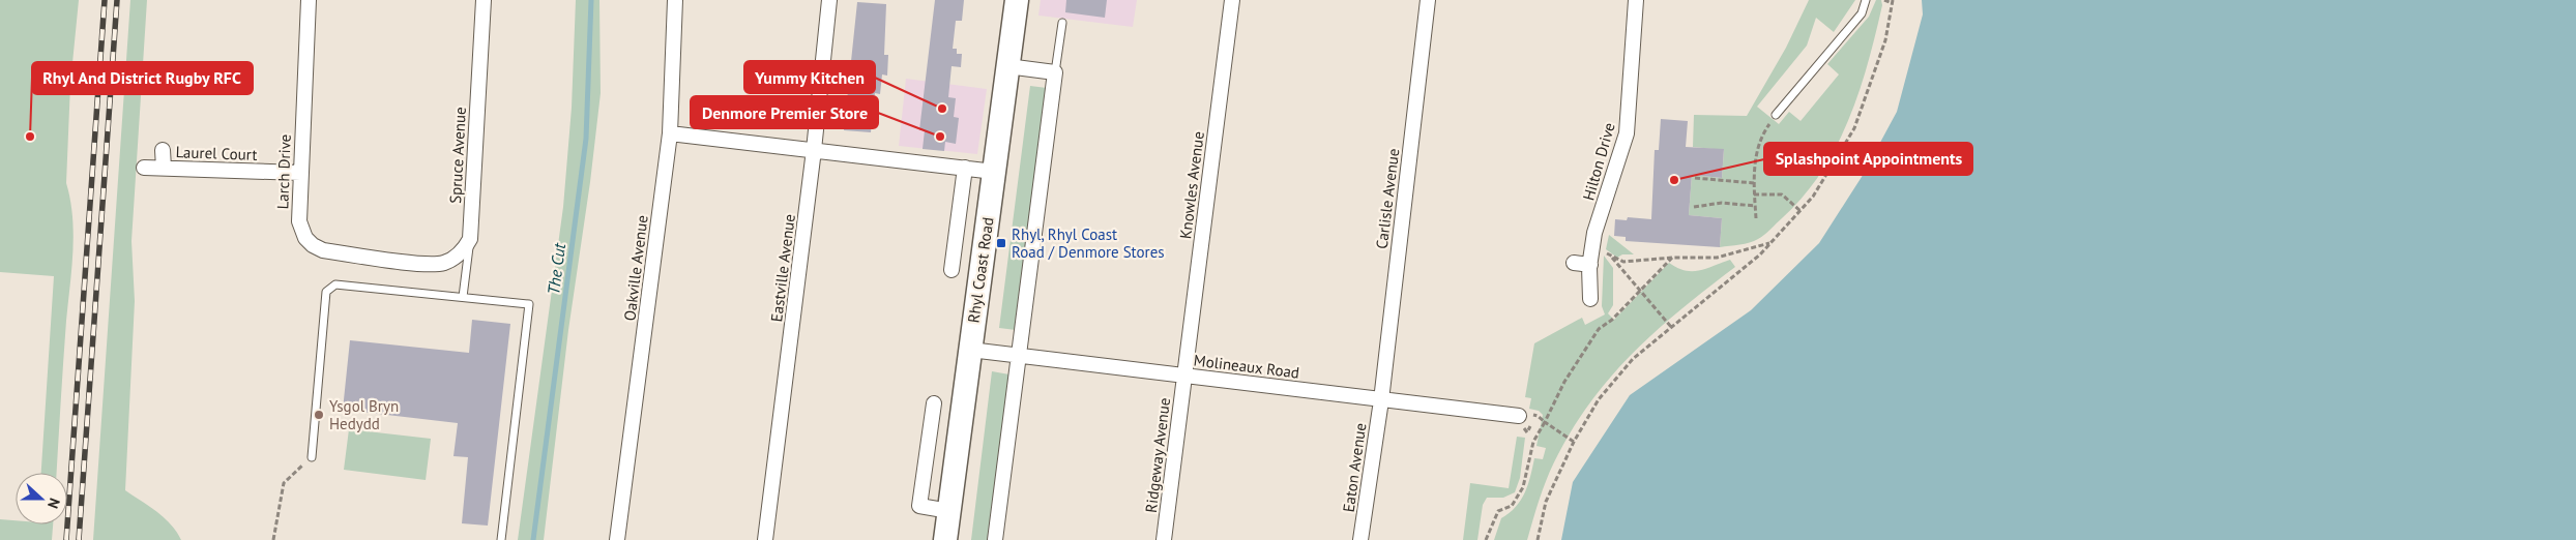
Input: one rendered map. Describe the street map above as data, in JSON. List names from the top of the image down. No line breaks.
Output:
{"streets":{"main road":["Rhyl Coast Road"],"street":["Laurel Court","Spruce Avenue","Hilton Drive","Larch Drive","Knowles Avenue","Carlisle Avenue","Oakville Avenue","Eastville Avenue","Molineaux Road","Ridgeway Avenue","Eaton Avenue"]},"crossings":[["Laurel Court","Larch Drive"],["Spruce Avenue","Larch Drive"],["Knowles Avenue","Molineaux Road"],["Knowles Avenue","Ridgeway Avenue"],["Carlisle Avenue","Molineaux Road"],["Carlisle Avenue","Eaton Avenue"],["Rhyl Coast Road","Molineaux Road"],["Molineaux Road","Ridgeway Avenue"],["Molineaux Road","Eaton Avenue"]],"water":["The Cut"],"places":{"other":["Yummy Kitchen","Rhyl And District Rugby RFC","Denmore Premier Store","Splashpoint Appointments","Ysgol Bryn Hedydd"],"transit":["Rhyl, Rhyl Coast Road / Denmore Stores"]},"north":"right"}
